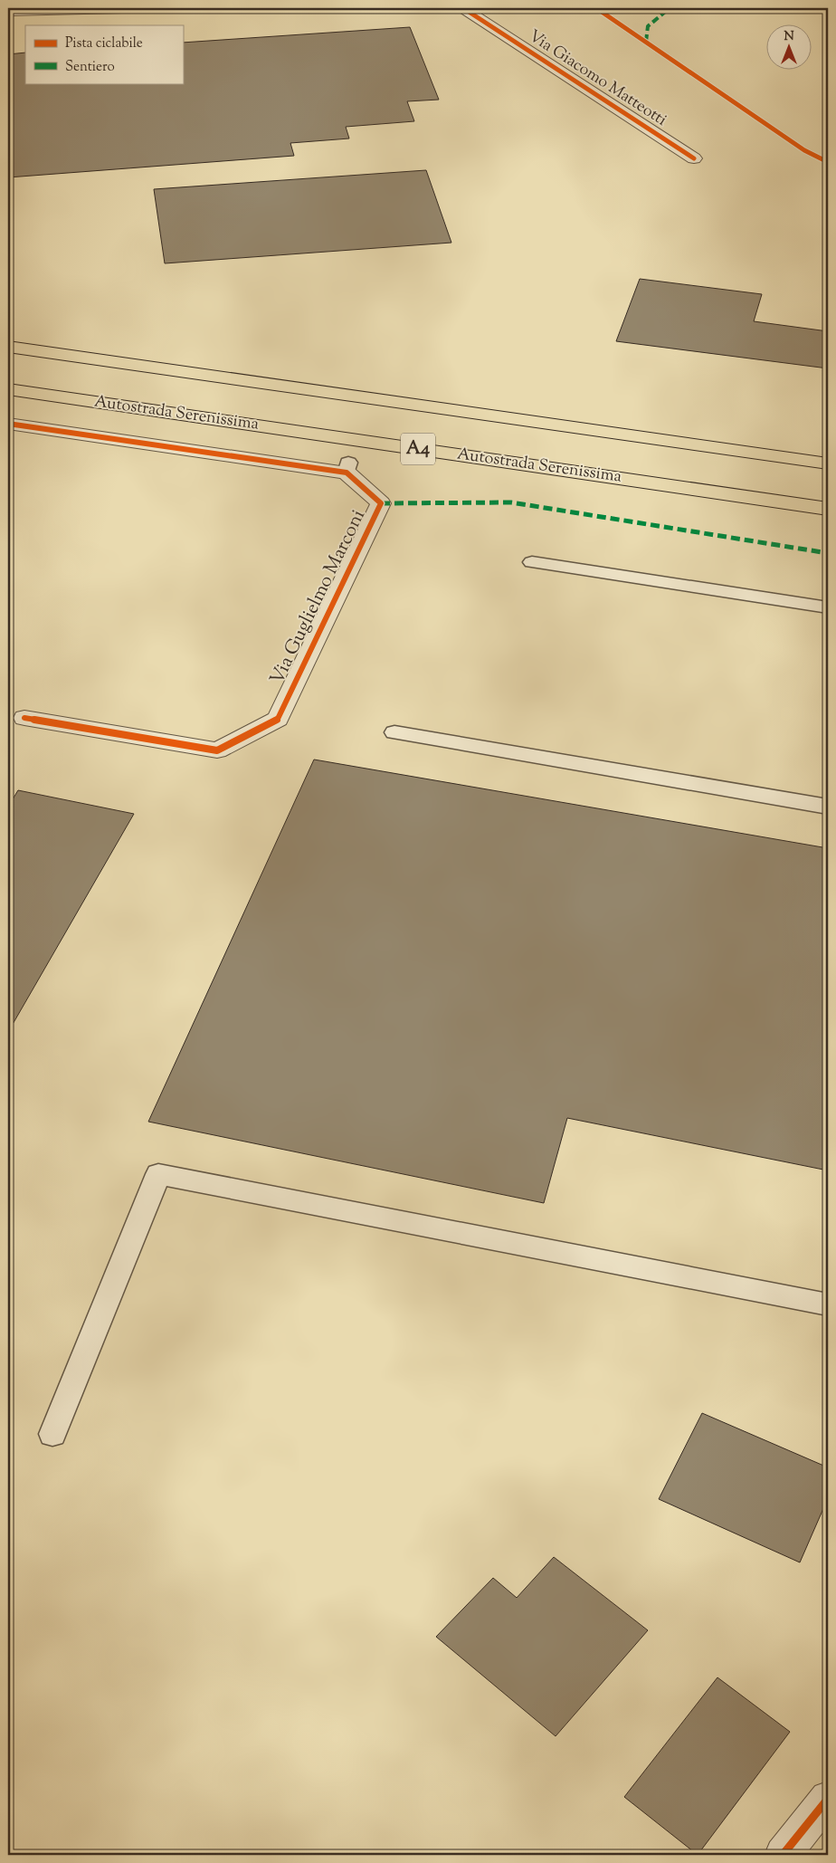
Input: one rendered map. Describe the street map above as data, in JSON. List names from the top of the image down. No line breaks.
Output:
{"streets":{"highway":["Autostrada Serenissima","A4"],"street":["Via Giacomo Matteotti","Via Guglielmo Marconi"]},"legend":["Pista ciclabile","Sentiero"],"north":"top"}
